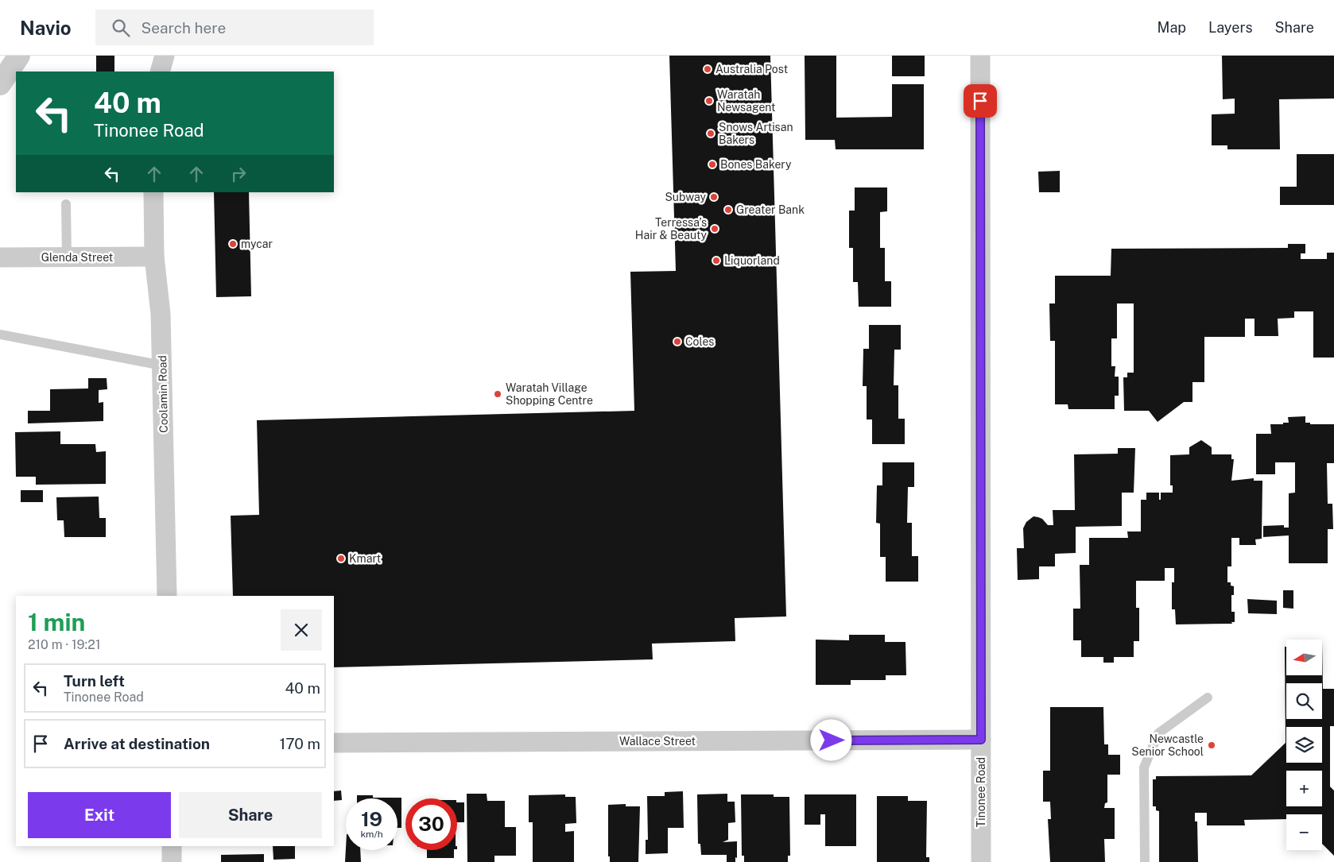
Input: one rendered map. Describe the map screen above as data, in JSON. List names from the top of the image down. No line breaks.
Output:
{"streets":{"street":["Glenda Street","Coolamin Road","Wallace Street","Tinonee Road"]},"crossings":[["Glenda Street","Coolamin Road"],["Wallace Street","Tinonee Road"]],"places":["Australia Post","Waratah Newsagent","Snows Artisan Bakers","Bones Bakery","Subway","Greater Bank","Terressa’s Hair & Beauty","mycar","Liquorland","Coles","Waratah Village Shopping Centre","Kmart","Newcastle Senior School"],"north":"left","page":{"header":"Navio","search":"Search here","nav":["Map","Layers","Share"],"turn":["40 m","Tinonee Road"],"heading":["1 min","210 m · 19:21"],"map_buttons":["+","−"],"list":[{"name":"Turn left","note":"Tinonee Road","value":"40 m"},{"name":"Arrive at destination","value":"170 m"}],"buttons":["Exit","Share"],"speed":"19 km/h","limit":"30"}}
